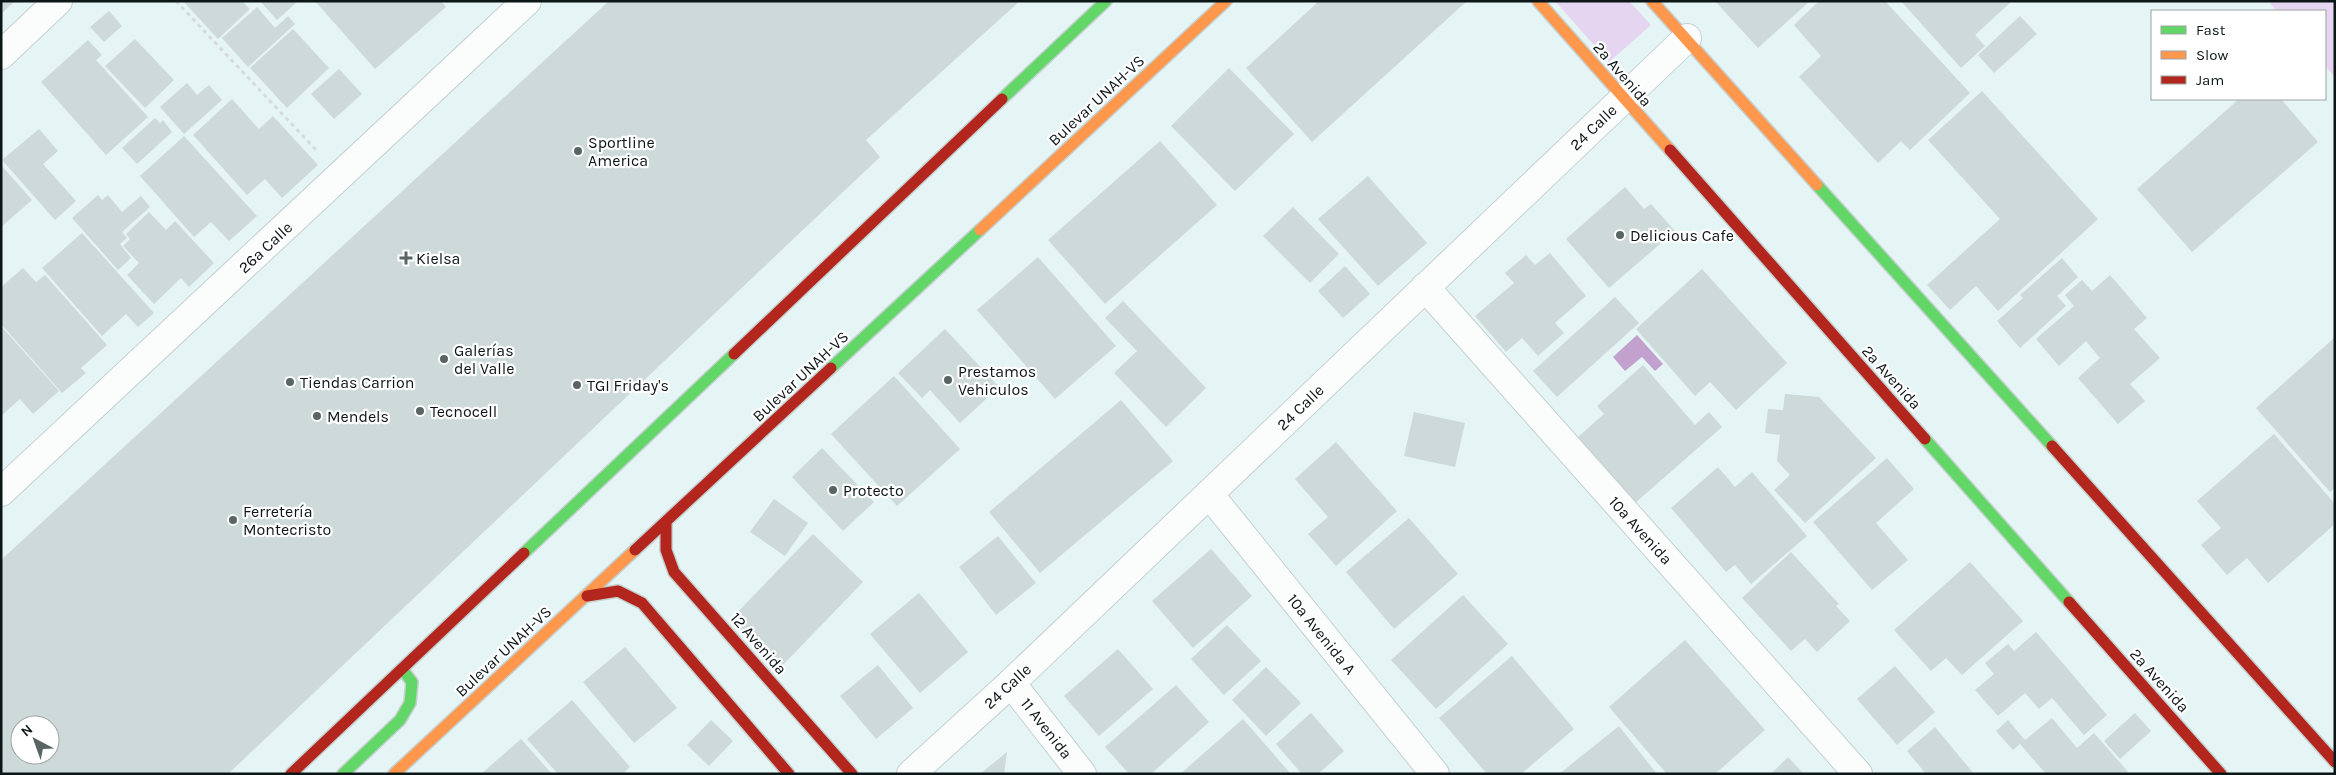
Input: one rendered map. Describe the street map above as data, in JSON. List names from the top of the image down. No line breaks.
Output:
{"streets":{"street":["2a Avenida","Bulevar UNAH-VS","24 Calle","26a Calle","10a Avenida","10a Avenida A","12 Avenida","11 Avenida"]},"crossings":[["2a Avenida","24 Calle"],["Bulevar UNAH-VS","12 Avenida"],["24 Calle","10a Avenida"],["24 Calle","10a Avenida A"],["24 Calle","11 Avenida"]],"places":{"other":["Sportline America","Delicious Cafe","Galerías del Valle","Prestamos Vehiculos","Tiendas Carrion","TGI Friday's","Tecnocell","Mendels","Protecto","Ferretería Montecristo"],"health":["Kielsa"]},"legend":["Fast","Slow","Jam"],"north":"top left"}
